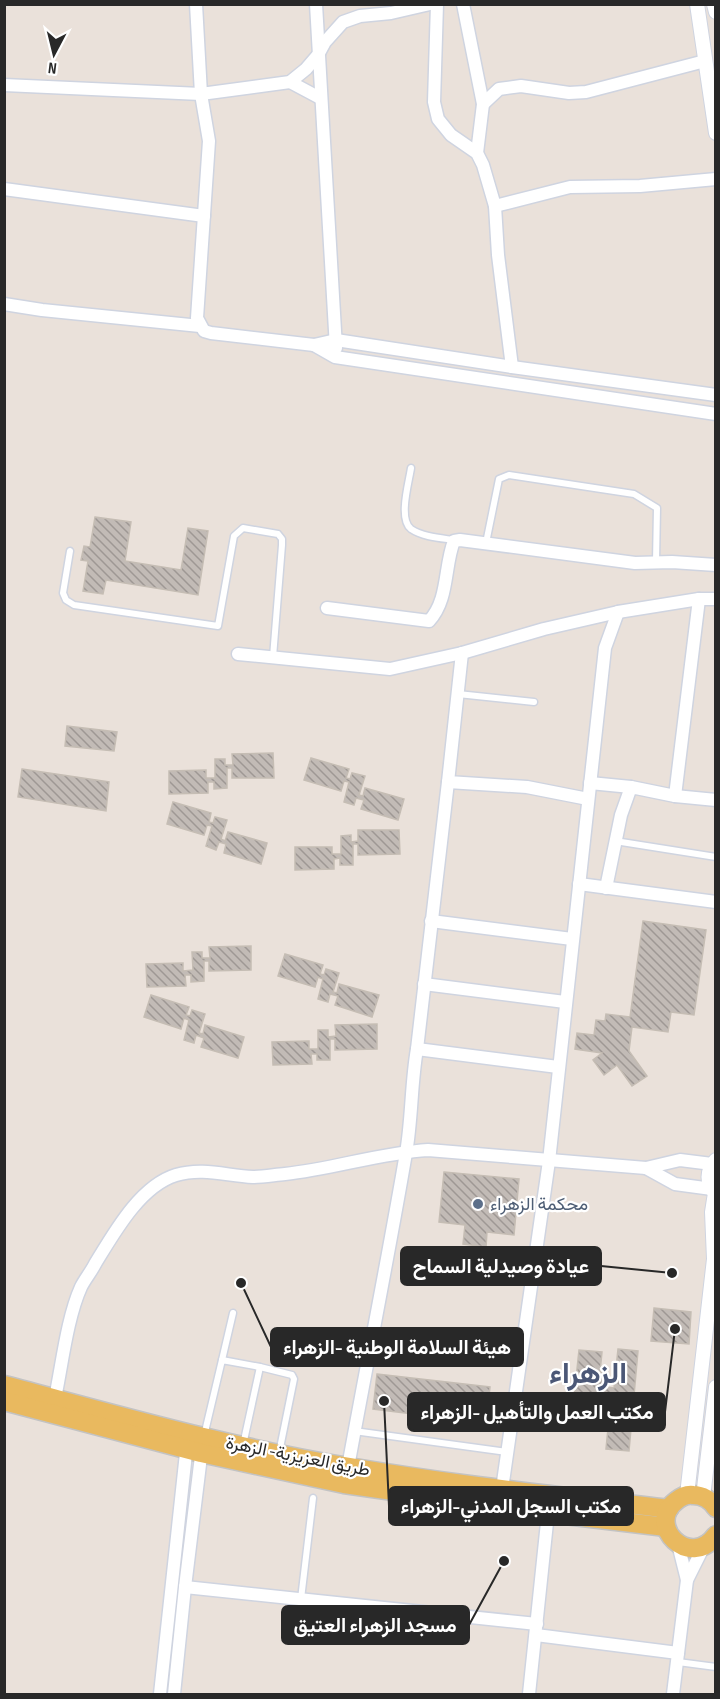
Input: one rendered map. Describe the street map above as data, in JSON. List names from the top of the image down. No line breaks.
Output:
{"streets":{"main road":["طريق العزيزية- الزهرة"]},"districts":["الزهراء"],"places":["محكمة الزهراء","عيادة وصيدلية السماح","هيئة السلامة الوطنية -الزهراء","مكتب العمل والتأهيل -الزهراء","مكتب السجل المدني-الزهراء","مسجد الزهراء العتيق"],"north":"bottom"}
